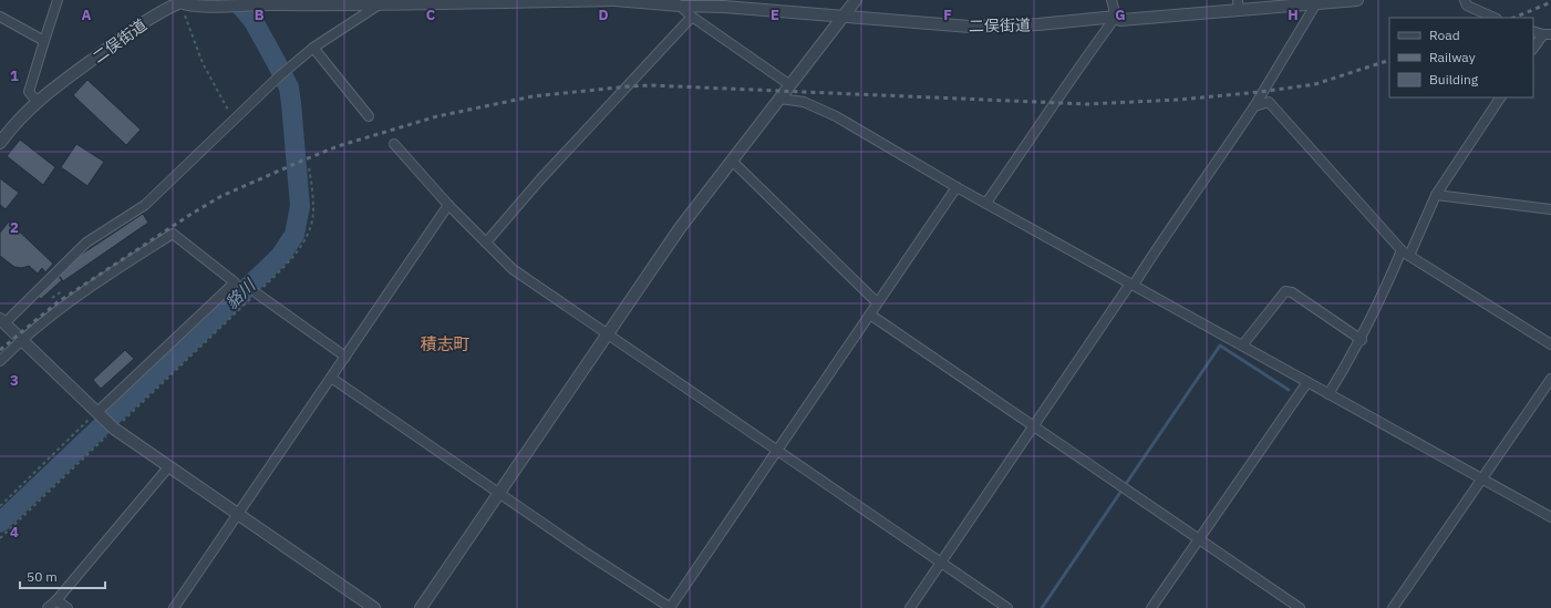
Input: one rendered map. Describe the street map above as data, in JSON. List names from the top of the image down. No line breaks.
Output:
{"streets":{"street":["二俣街道"]},"districts":["積志町"],"water":["貉川"],"legend":["Road","Railway","Building"],"scale_bar":"50 m","grid":{"columns":["A","B","C","D","E","F","G","H"],"rows":["1","2","3","4"]}}
